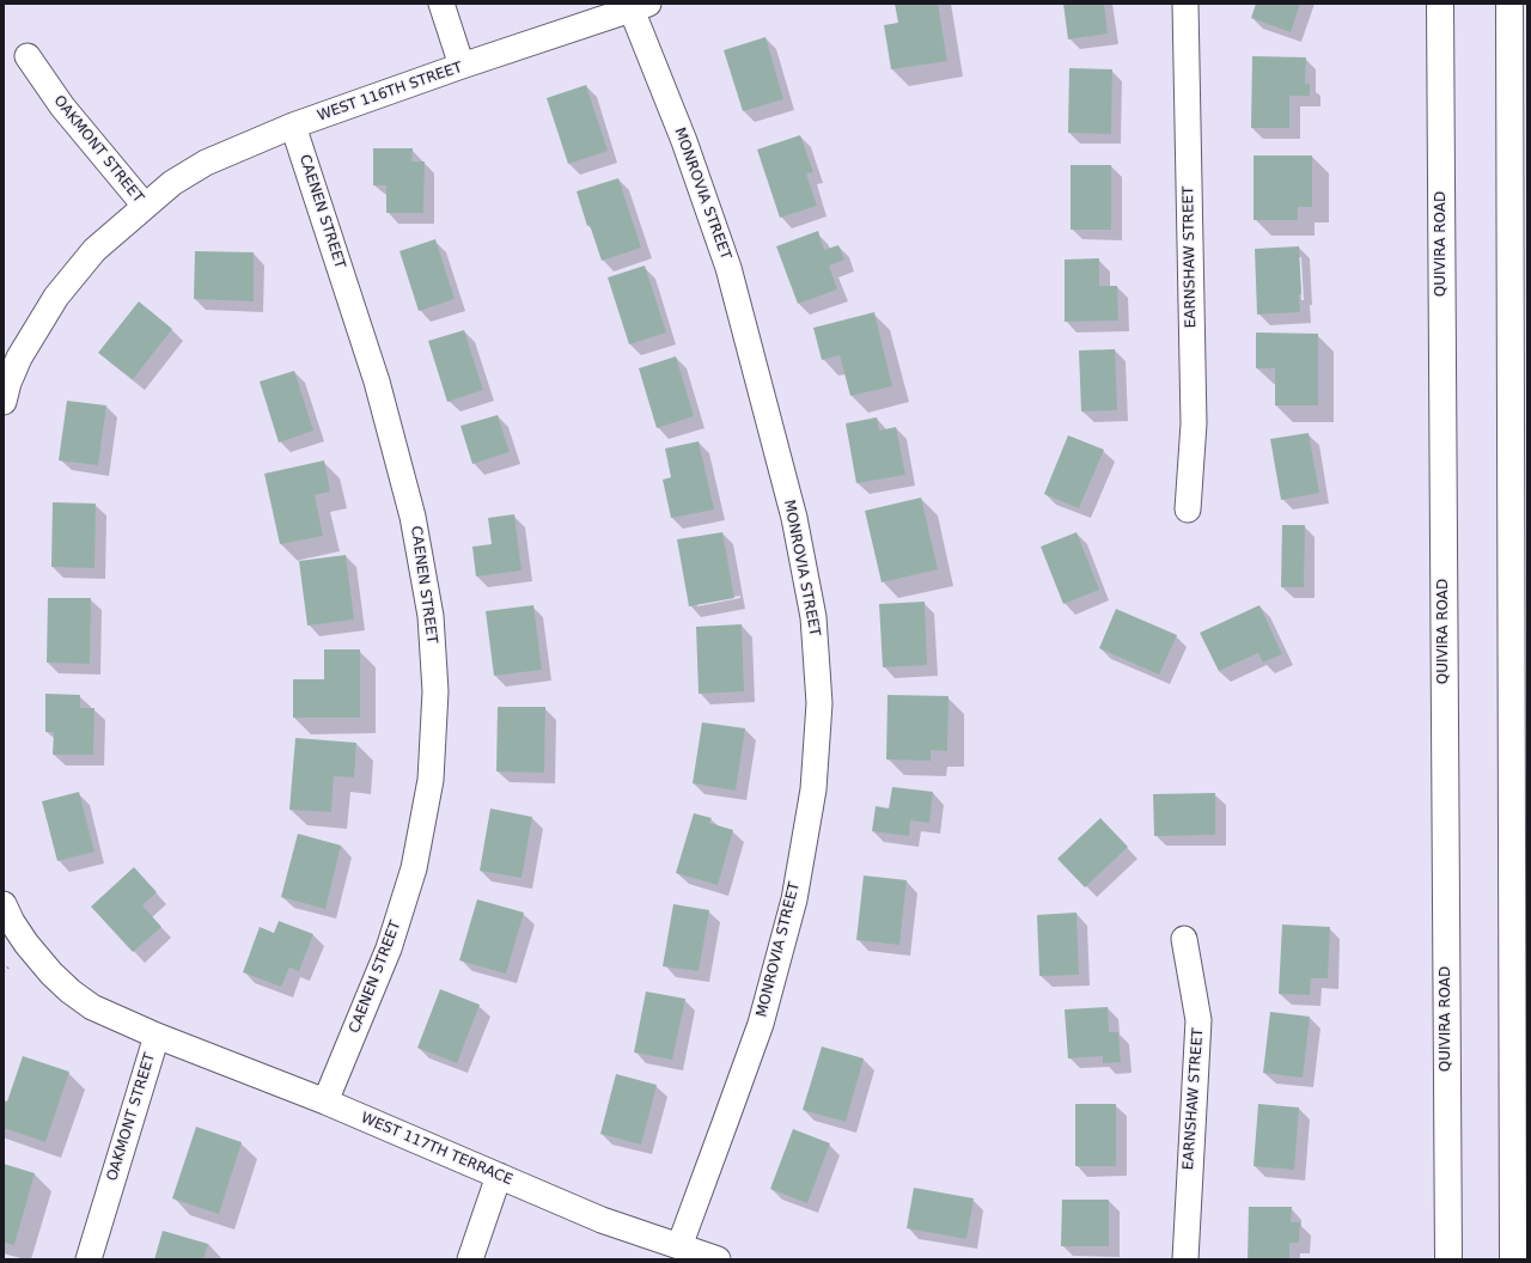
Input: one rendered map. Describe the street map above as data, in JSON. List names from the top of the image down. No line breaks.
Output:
{"streets":{"main road":["QUIVIRA ROAD"],"street":["WEST 116TH STREET","OAKMONT STREET","MONROVIA STREET","CAENEN STREET","EARNSHAW STREET","WEST 117TH TERRACE"]},"crossings":[["WEST 116TH STREET","OAKMONT STREET"],["WEST 116TH STREET","MONROVIA STREET"],["WEST 116TH STREET","CAENEN STREET"],["OAKMONT STREET","WEST 117TH TERRACE"],["MONROVIA STREET","WEST 117TH TERRACE"],["CAENEN STREET","WEST 117TH TERRACE"]]}
